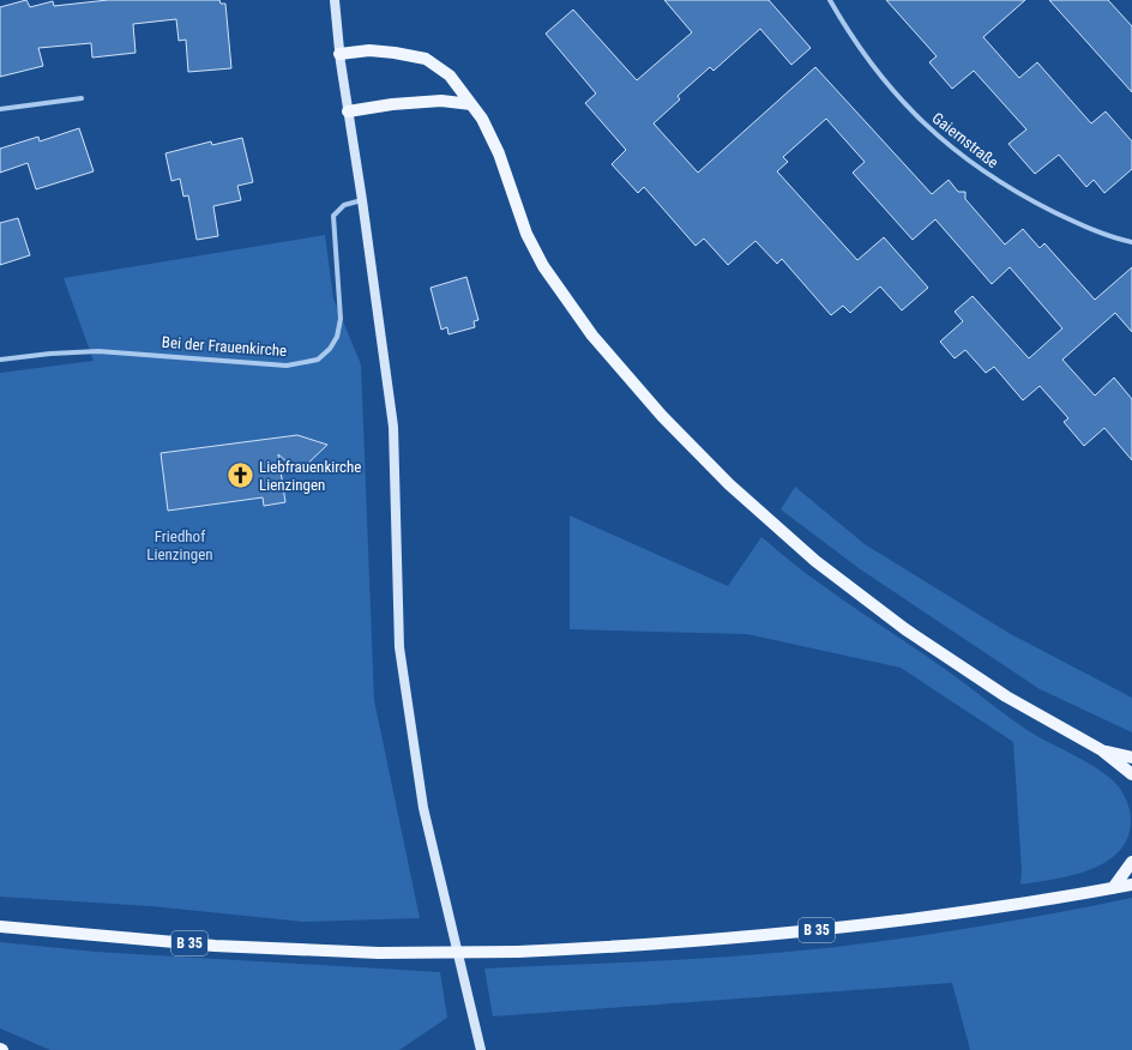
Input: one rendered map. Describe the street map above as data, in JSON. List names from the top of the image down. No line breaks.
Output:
{"streets":{"main road":["B 35"],"street":["Gaiernstraße","Bei der Frauenkirche"]},"parks":["Friedhof Lienzingen"],"places":{"church":["Liebfrauenkirche Lienzingen"]}}
